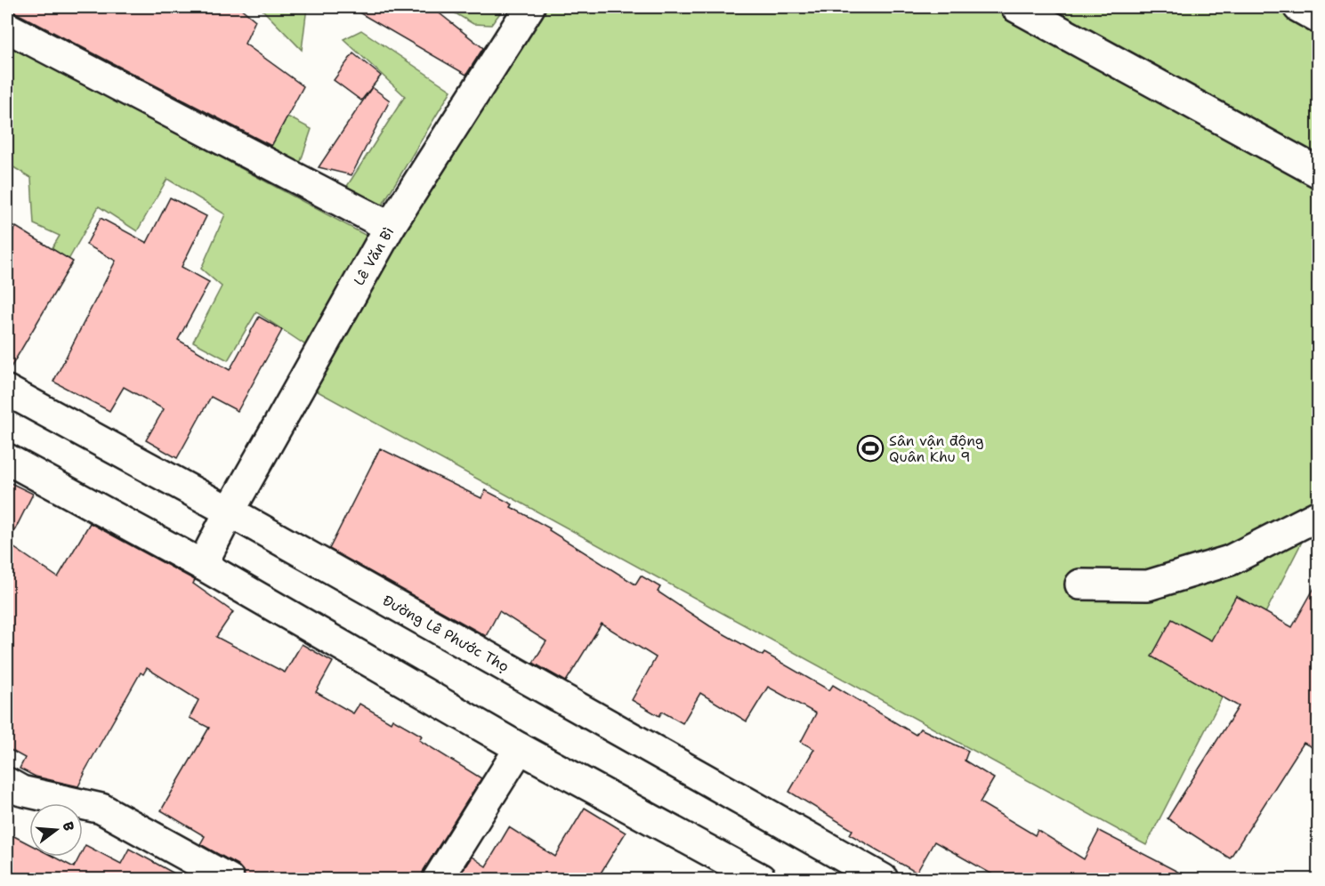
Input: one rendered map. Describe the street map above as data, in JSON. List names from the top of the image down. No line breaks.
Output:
{"streets":{"street":["Lê Văn Bì","Đường Lê Phước Thọ"]},"crossings":[["Lê Văn Bì","Đường Lê Phước Thọ"]],"places":{"sports":["Sân vận động Quân Khu 9"]},"north":"right"}
